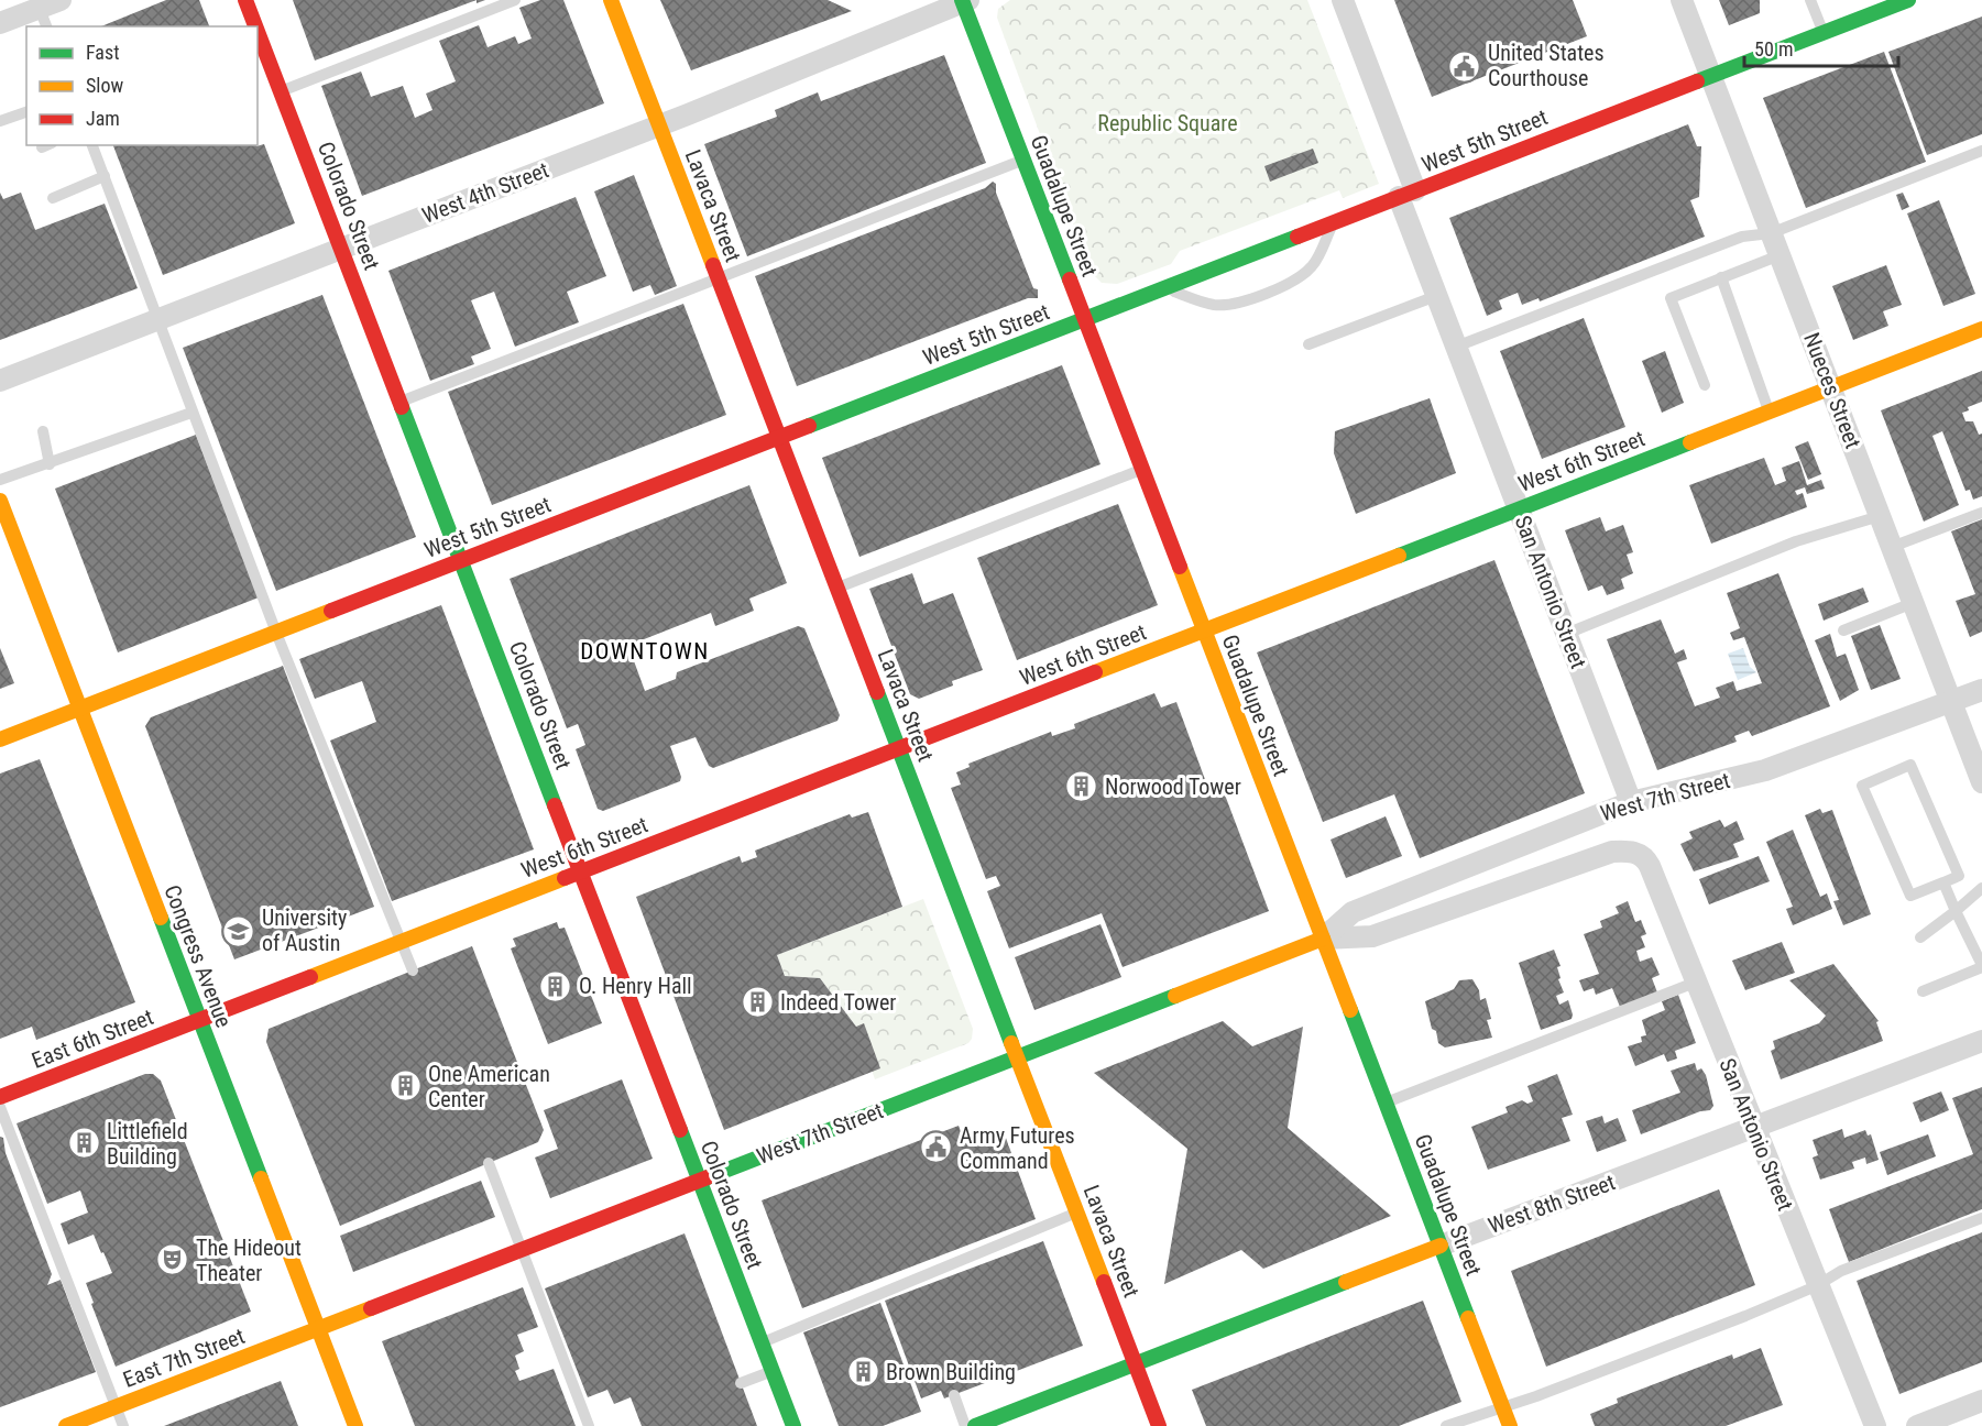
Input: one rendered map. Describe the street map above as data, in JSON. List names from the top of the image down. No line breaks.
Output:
{"streets":{"main road":["West 5th Street","Colorado Street","Lavaca Street","Guadalupe Street","West 6th Street","West 7th Street","Congress Avenue","East 6th Street","West 8th Street","East 7th Street"],"street":["West 4th Street","Nueces Street","San Antonio Street"]},"crossings":[["West 5th Street","Colorado Street"],["West 5th Street","Lavaca Street"],["West 5th Street","Guadalupe Street"],["West 5th Street","Nueces Street"],["West 5th Street","San Antonio Street"],["West 5th Street","Congress Avenue"],["West 4th Street","Colorado Street"],["West 4th Street","Lavaca Street"],["West 4th Street","Guadalupe Street"],["Colorado Street","West 6th Street"],["Colorado Street","West 7th Street"],["Lavaca Street","West 6th Street"],["Lavaca Street","West 7th Street"],["Lavaca Street","West 8th Street"],["Guadalupe Street","West 6th Street"],["Guadalupe Street","West 7th Street"],["Guadalupe Street","West 8th Street"],["Nueces Street","West 6th Street"],["Nueces Street","West 7th Street"],["West 6th Street","San Antonio Street"],["West 6th Street","Congress Avenue"],["West 6th Street","East 6th Street"],["San Antonio Street","West 7th Street"],["San Antonio Street","West 8th Street"],["West 7th Street","Congress Avenue"],["West 7th Street","East 7th Street"],["Congress Avenue","East 6th Street"],["Congress Avenue","East 7th Street"]],"districts":["DOWNTOWN"],"parks":["Republic Square"],"places":{"public building":["United States Courthouse","Army Futures Command"],"building":["Norwood Tower","O. Henry Hall","Indeed Tower","One American Center","Littlefield Building","Brown Building"],"school or university":["University of Austin"],"theatre":["The Hideout Theater"]},"legend":["Fast","Slow","Jam"],"scale_bar":"50 m"}
